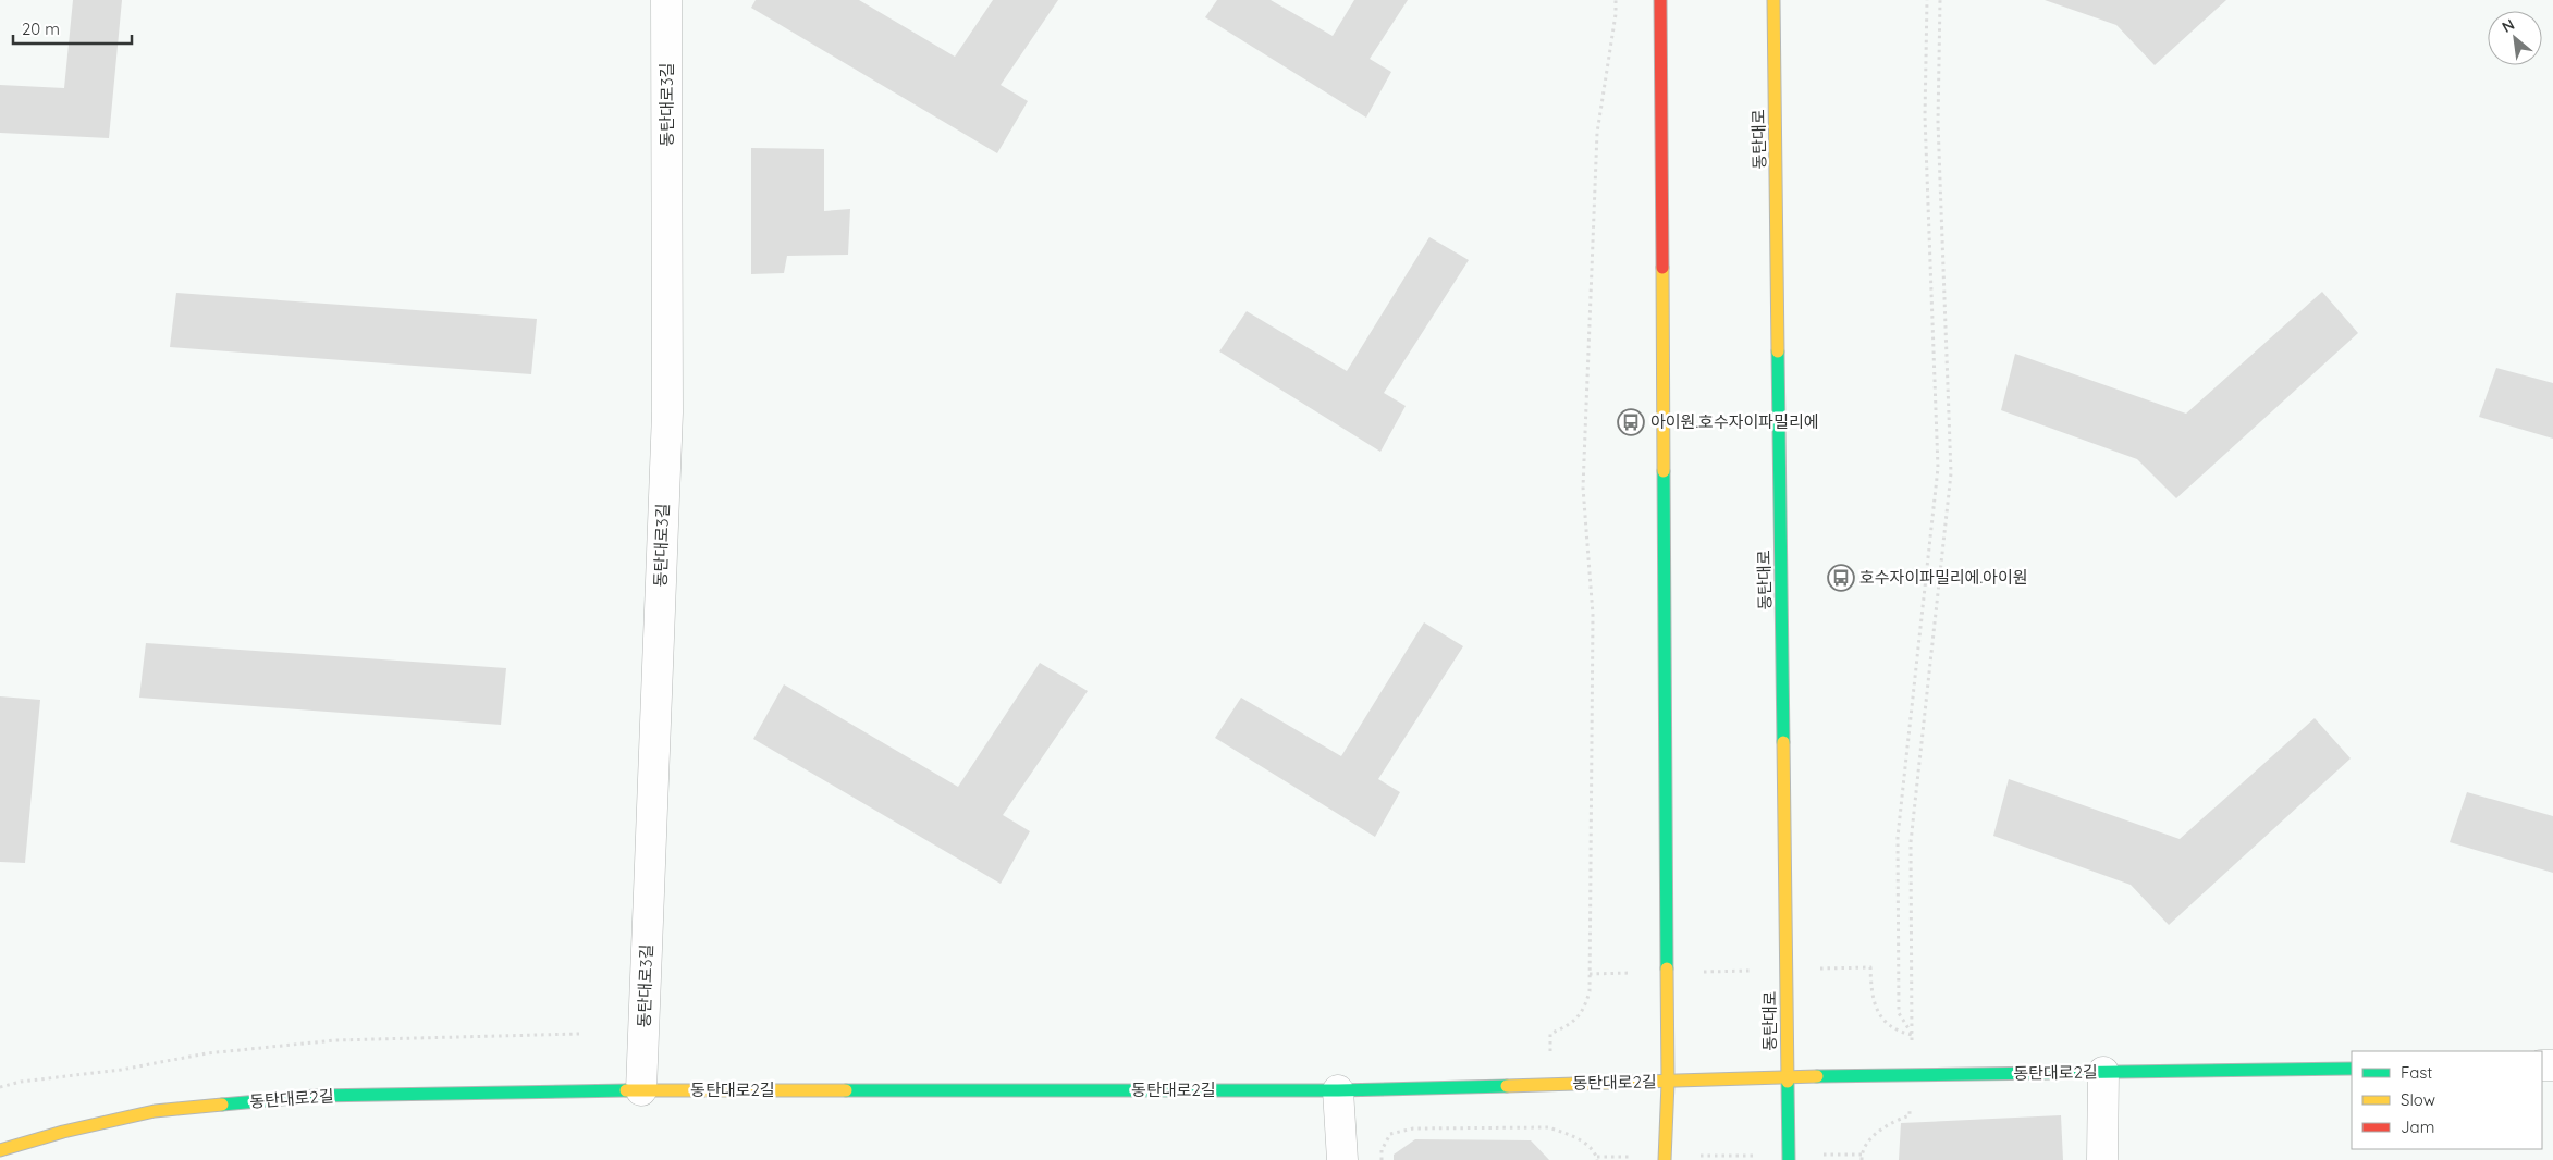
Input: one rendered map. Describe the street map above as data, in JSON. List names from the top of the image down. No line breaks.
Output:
{"streets":{"street":["동탄대로3길","동탄대로","동탄대로2길"]},"crossings":[["동탄대로3길","동탄대로2길"],["동탄대로","동탄대로2길"]],"places":{"bus stop":["아이원.호수자이파밀리에","호수자이파밀리에.아이원"]},"legend":["Fast","Slow","Jam"],"scale_bar":"20 m","north":"top left"}
